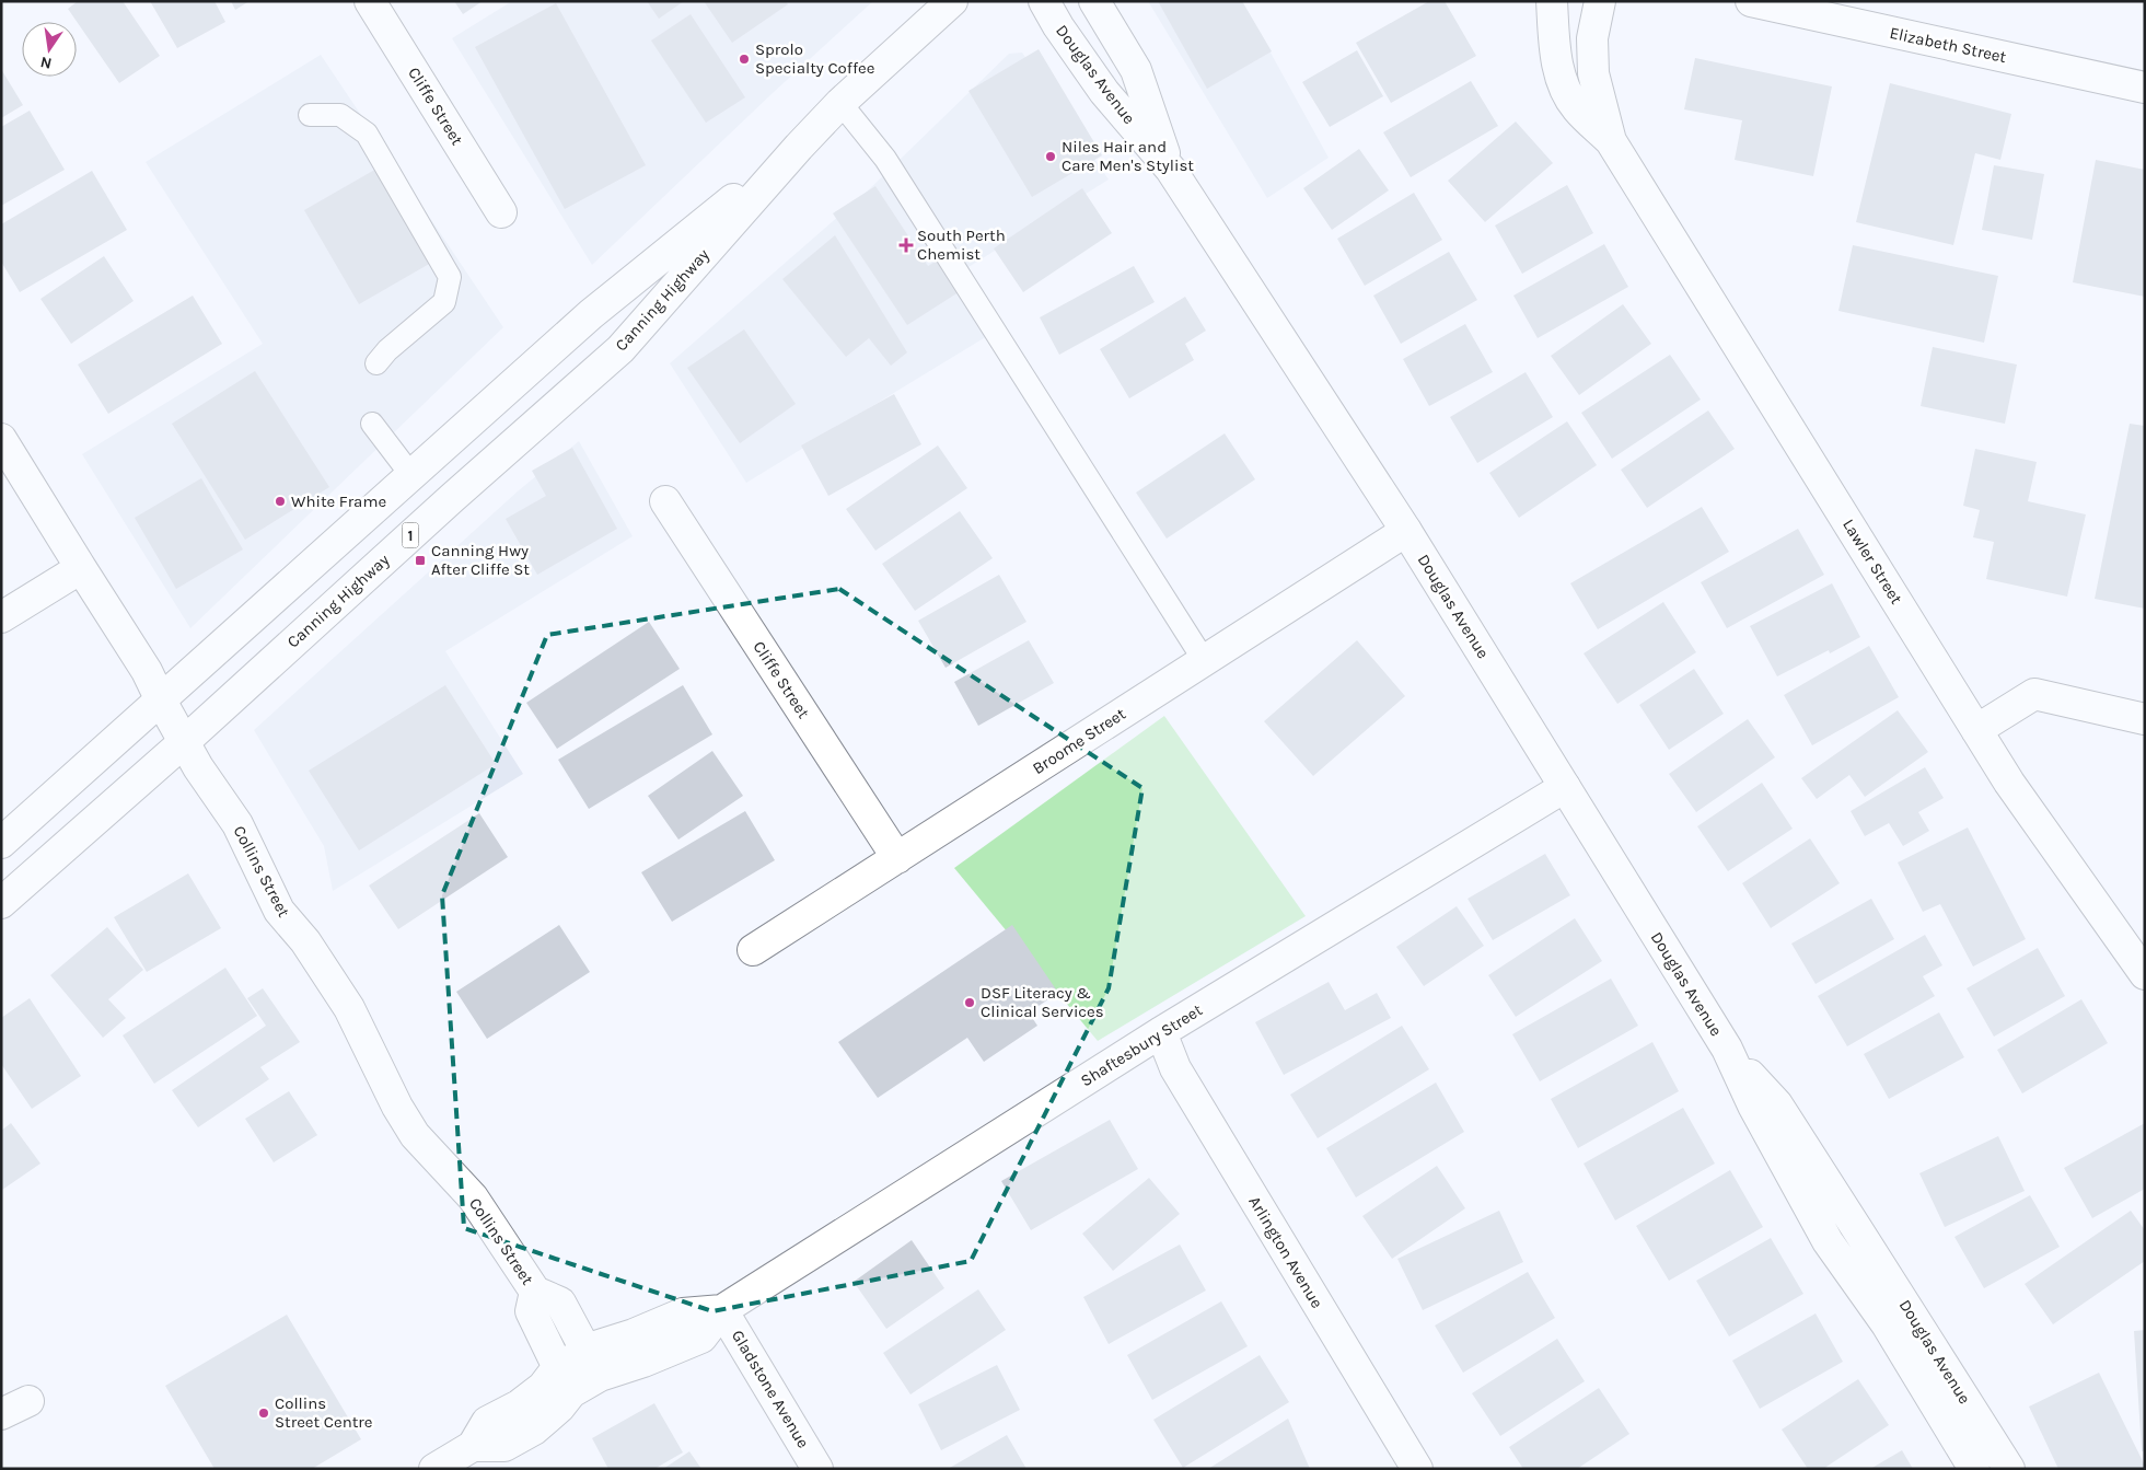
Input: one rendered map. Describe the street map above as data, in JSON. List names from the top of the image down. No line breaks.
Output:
{"streets":{"main road":["Elizabeth Street","Douglas Avenue","Cliffe Street","Canning Highway","1","Lawler Street","Broome Street","Collins Street","Shaftesbury Street","Arlington Avenue","Gladstone Avenue"]},"crossings":[["Douglas Avenue","Broome Street"],["Douglas Avenue","Shaftesbury Street"],["Cliffe Street","Broome Street"],["Canning Highway","Collins Street"],["Collins Street","Shaftesbury Street"],["Shaftesbury Street","Arlington Avenue"],["Shaftesbury Street","Gladstone Avenue"]],"places":{"other":["Sprolo Specialty Coffee","Niles Hair and Care Men's Stylist","White Frame","DSF Literacy & Clinical Services","Collins Street Centre"],"health":["South Perth Chemist"],"transit":["Canning Hwy After Cliffe St"]},"north":"bottom"}
